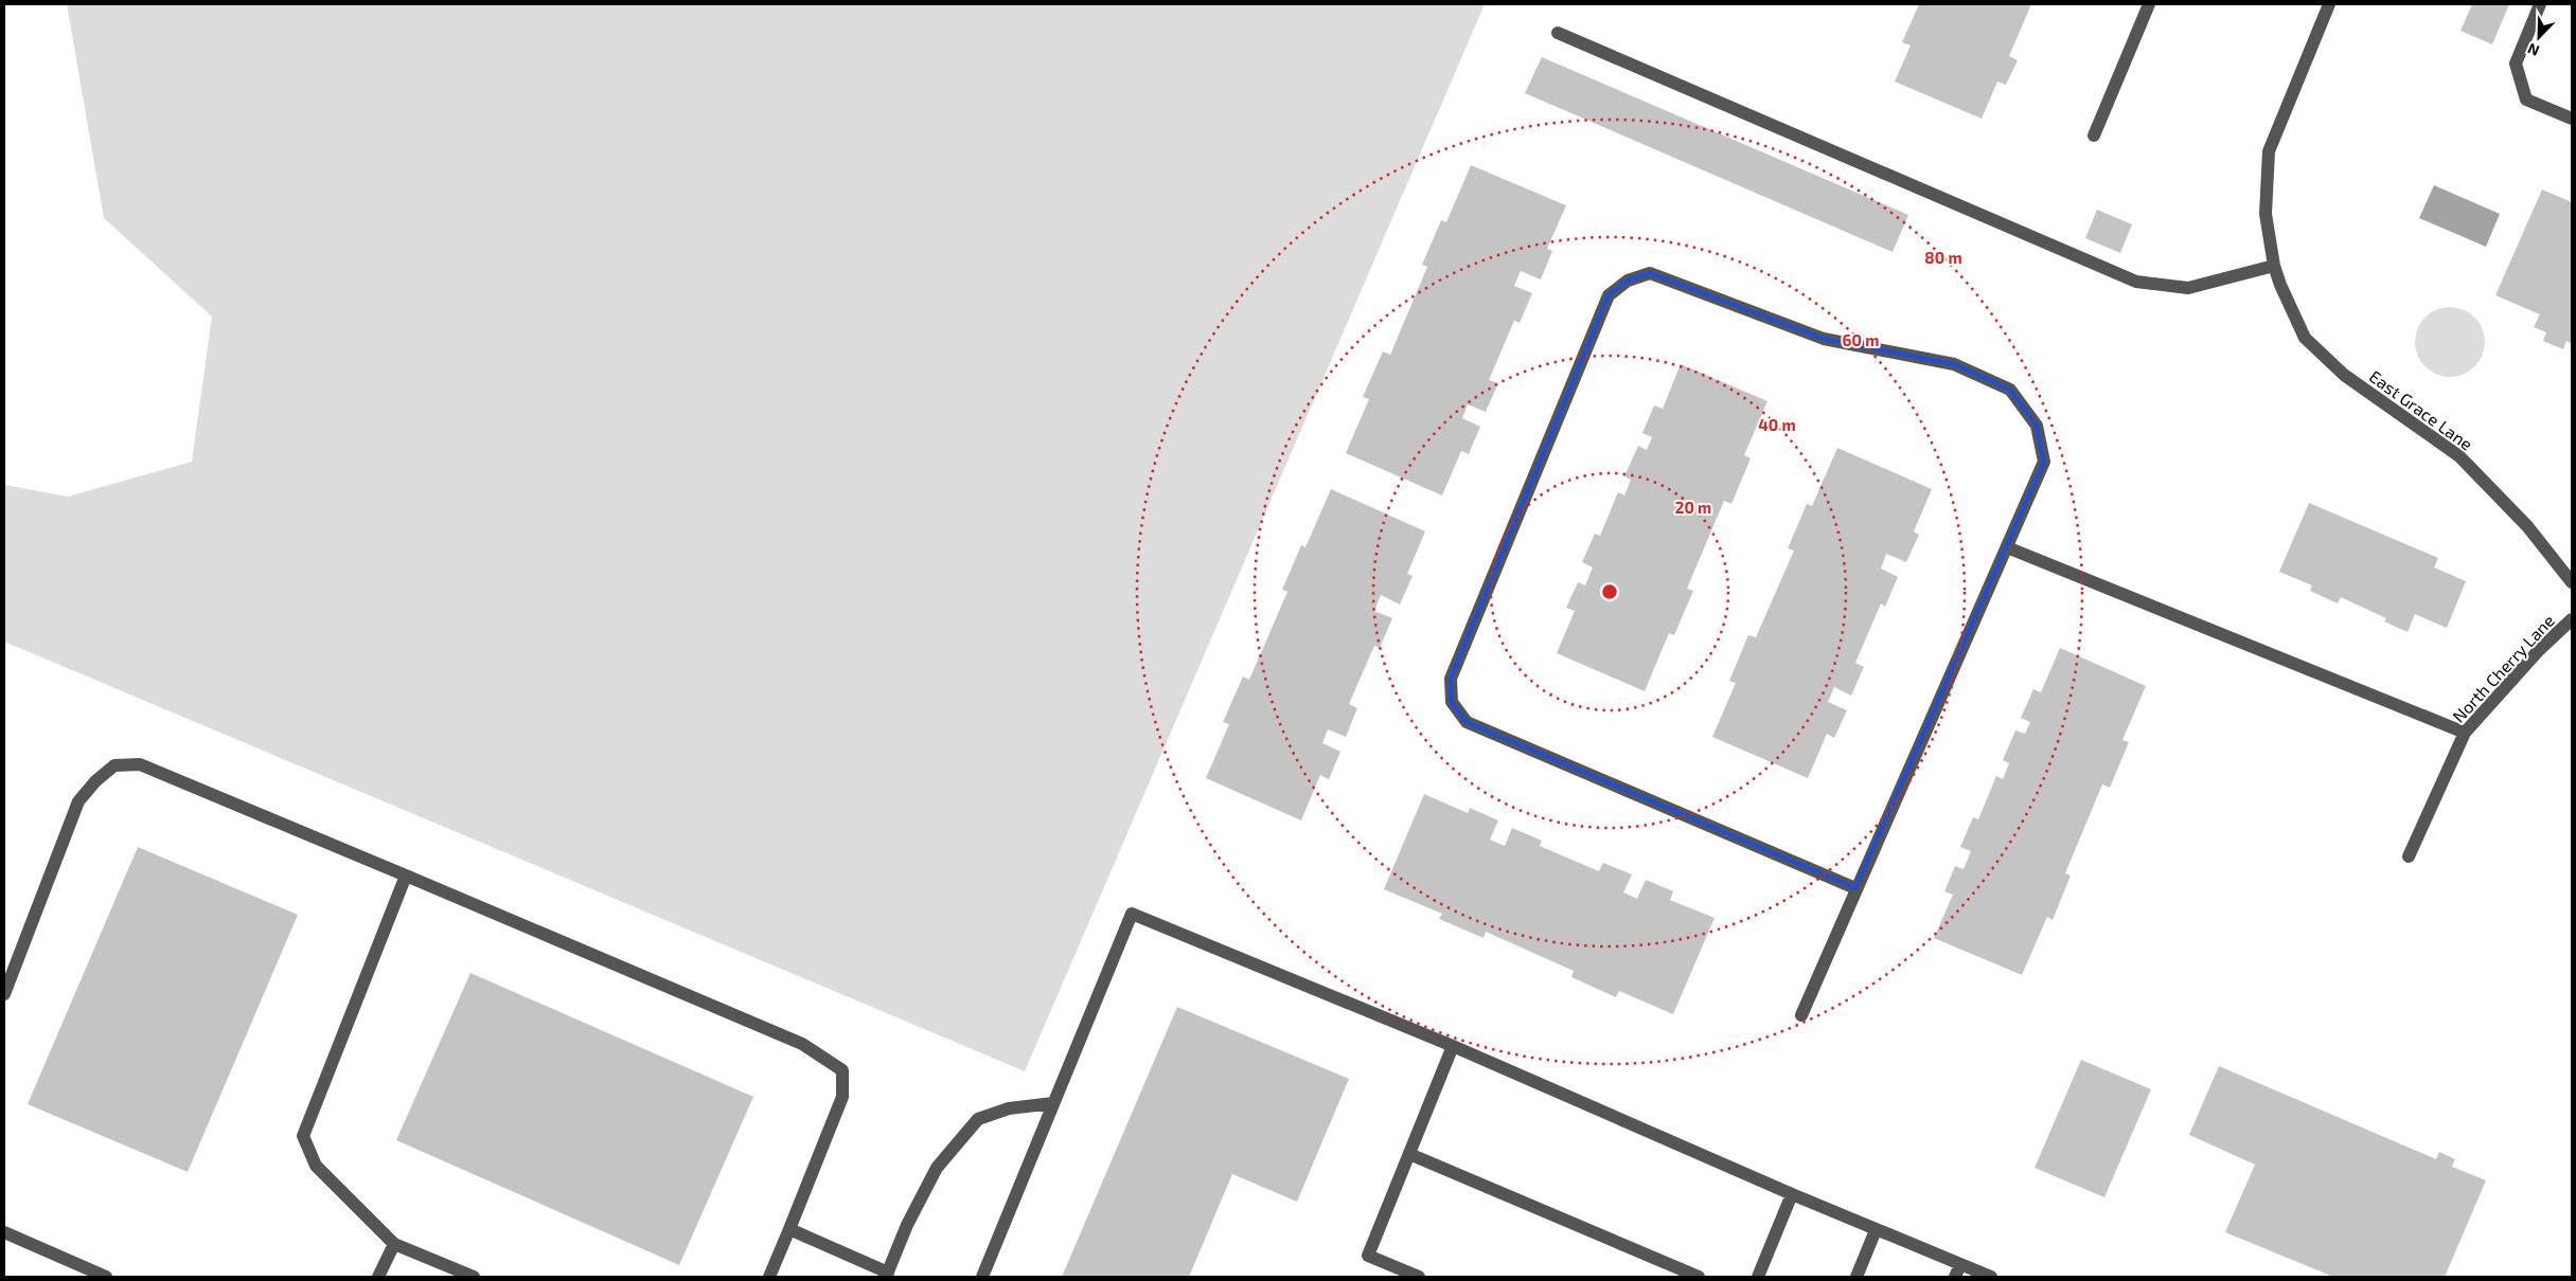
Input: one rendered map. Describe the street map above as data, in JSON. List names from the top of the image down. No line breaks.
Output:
{"streets":{"street":["East Grace Lane","North Cherry Lane"]},"north":"bottom left","rings":["80 m","60 m","40 m","20 m"]}
